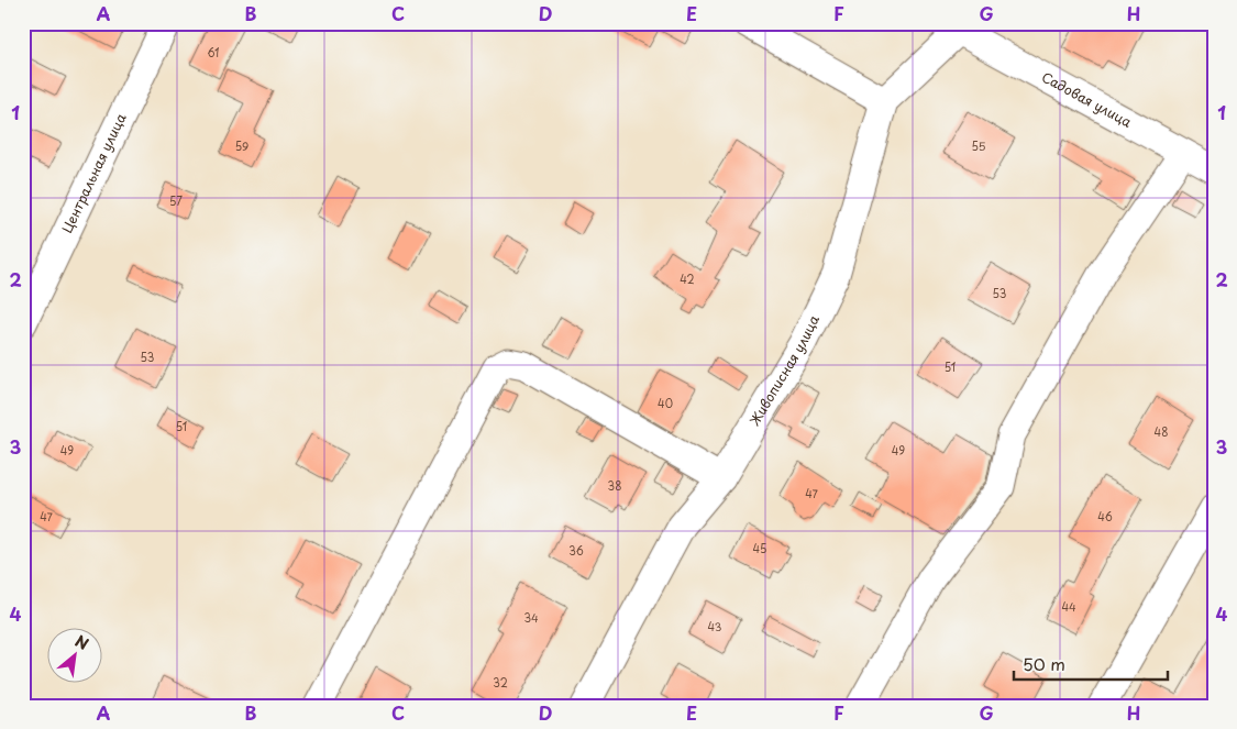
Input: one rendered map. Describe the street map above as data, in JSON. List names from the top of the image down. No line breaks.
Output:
{"streets":{"street":["Садовая улица","Центральная улица","Живописная улица"]},"house_numbers":["61","59","55","57","42","53","53","51","40","51","48","49","49","38","47","47","46","45","36","44","34","43","32"],"scale_bar":"50 m","north":"top right","grid":{"columns":["A","B","C","D","E","F","G","H"],"rows":["1","2","3","4"]}}
